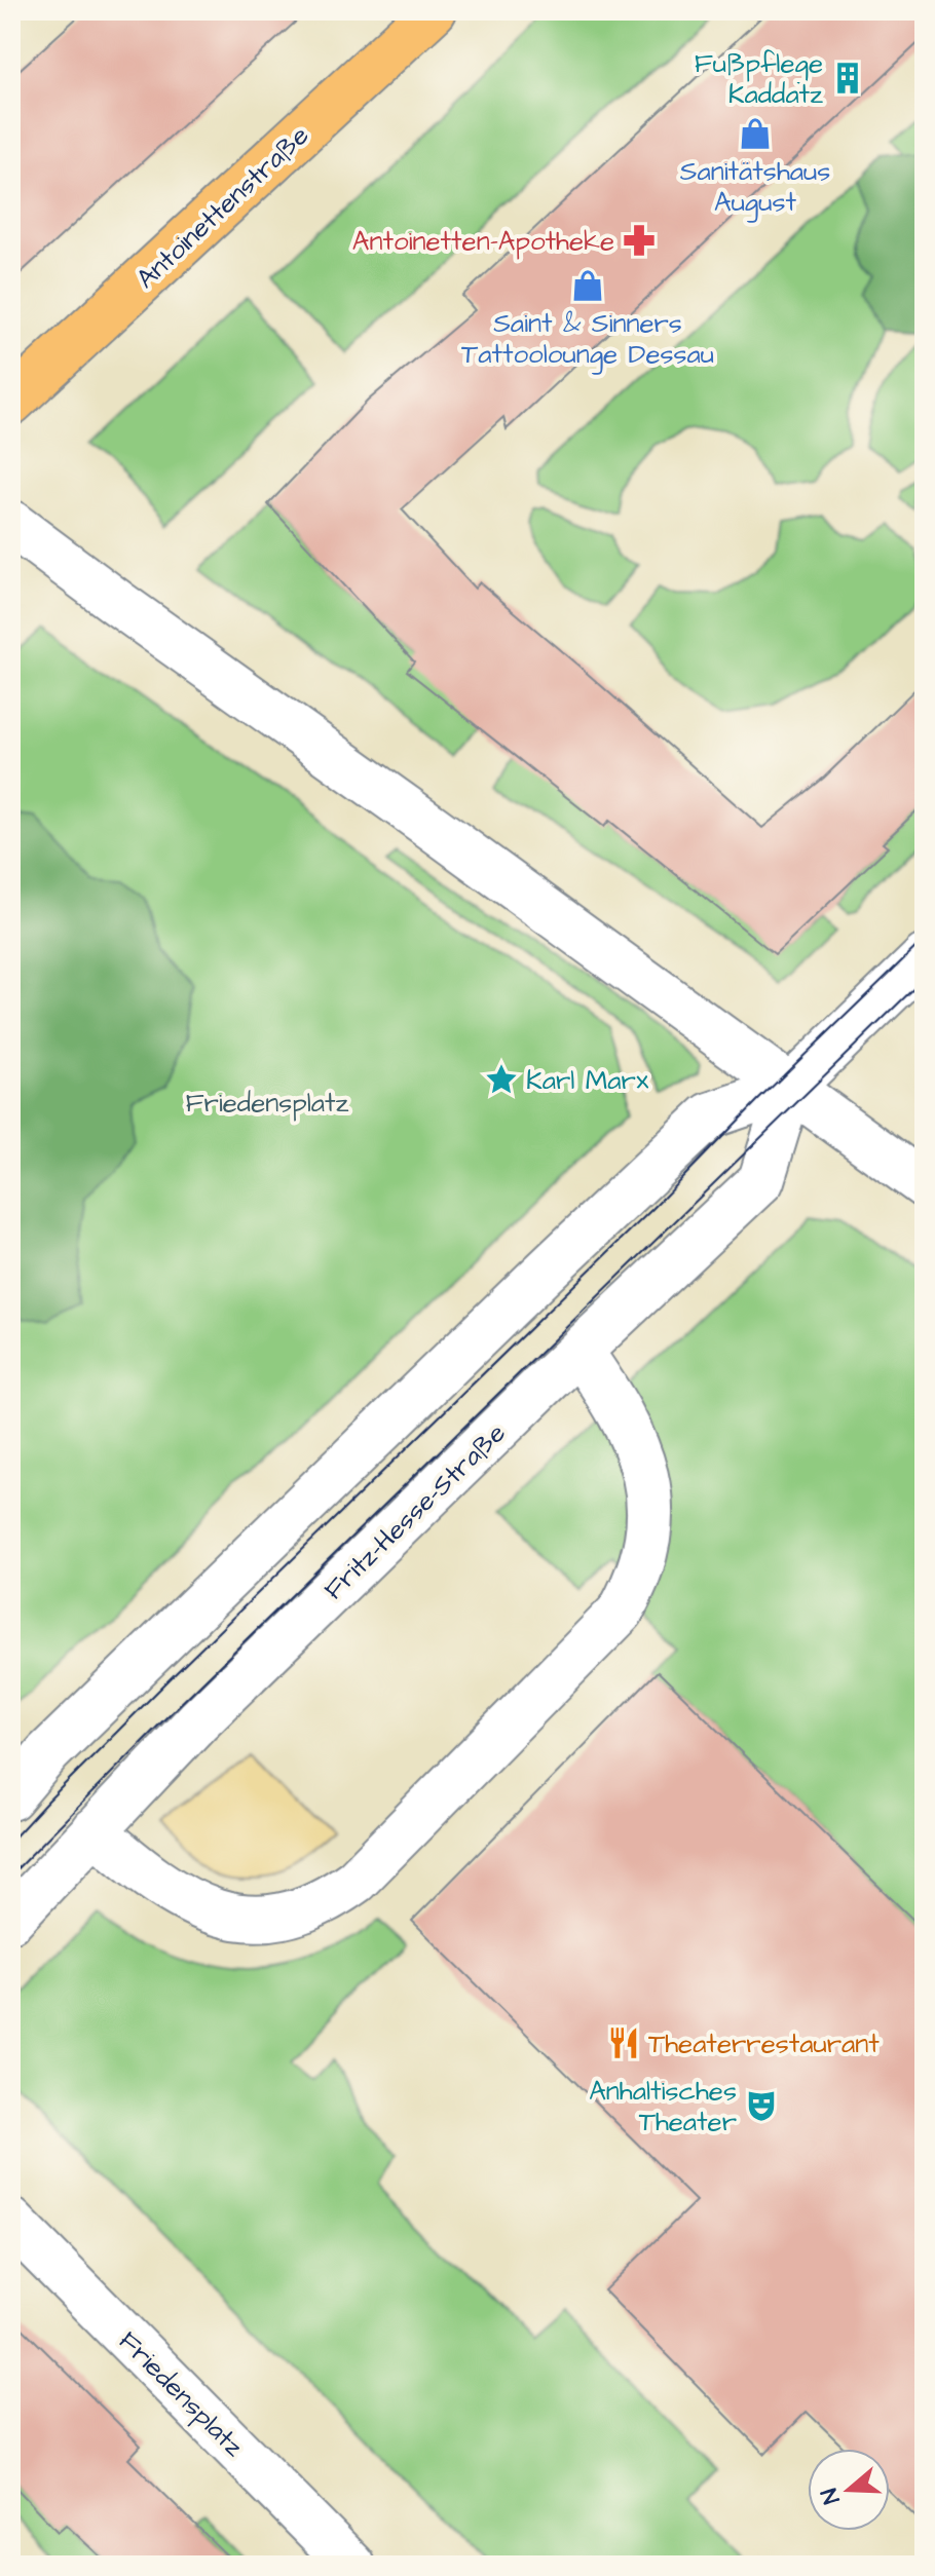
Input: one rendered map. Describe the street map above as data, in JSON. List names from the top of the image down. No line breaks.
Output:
{"streets":{"main road":["Antoinettenstraße"],"street":["Fritz-Hesse-Straße","Friedensplatz"]},"parks":["Friedensplatz"],"places":{"building":["Fußpflege Kaddatz"],"shop":["Sanitätshaus August","Saint & Sinners Tattoolounge Dessau"],"pharmacy":["Antoinetten-Apotheke"],"place":["Karl Marx"],"restaurant":["Theaterrestaurant"],"theatre":["Anhaltisches Theater"]},"north":"left"}
